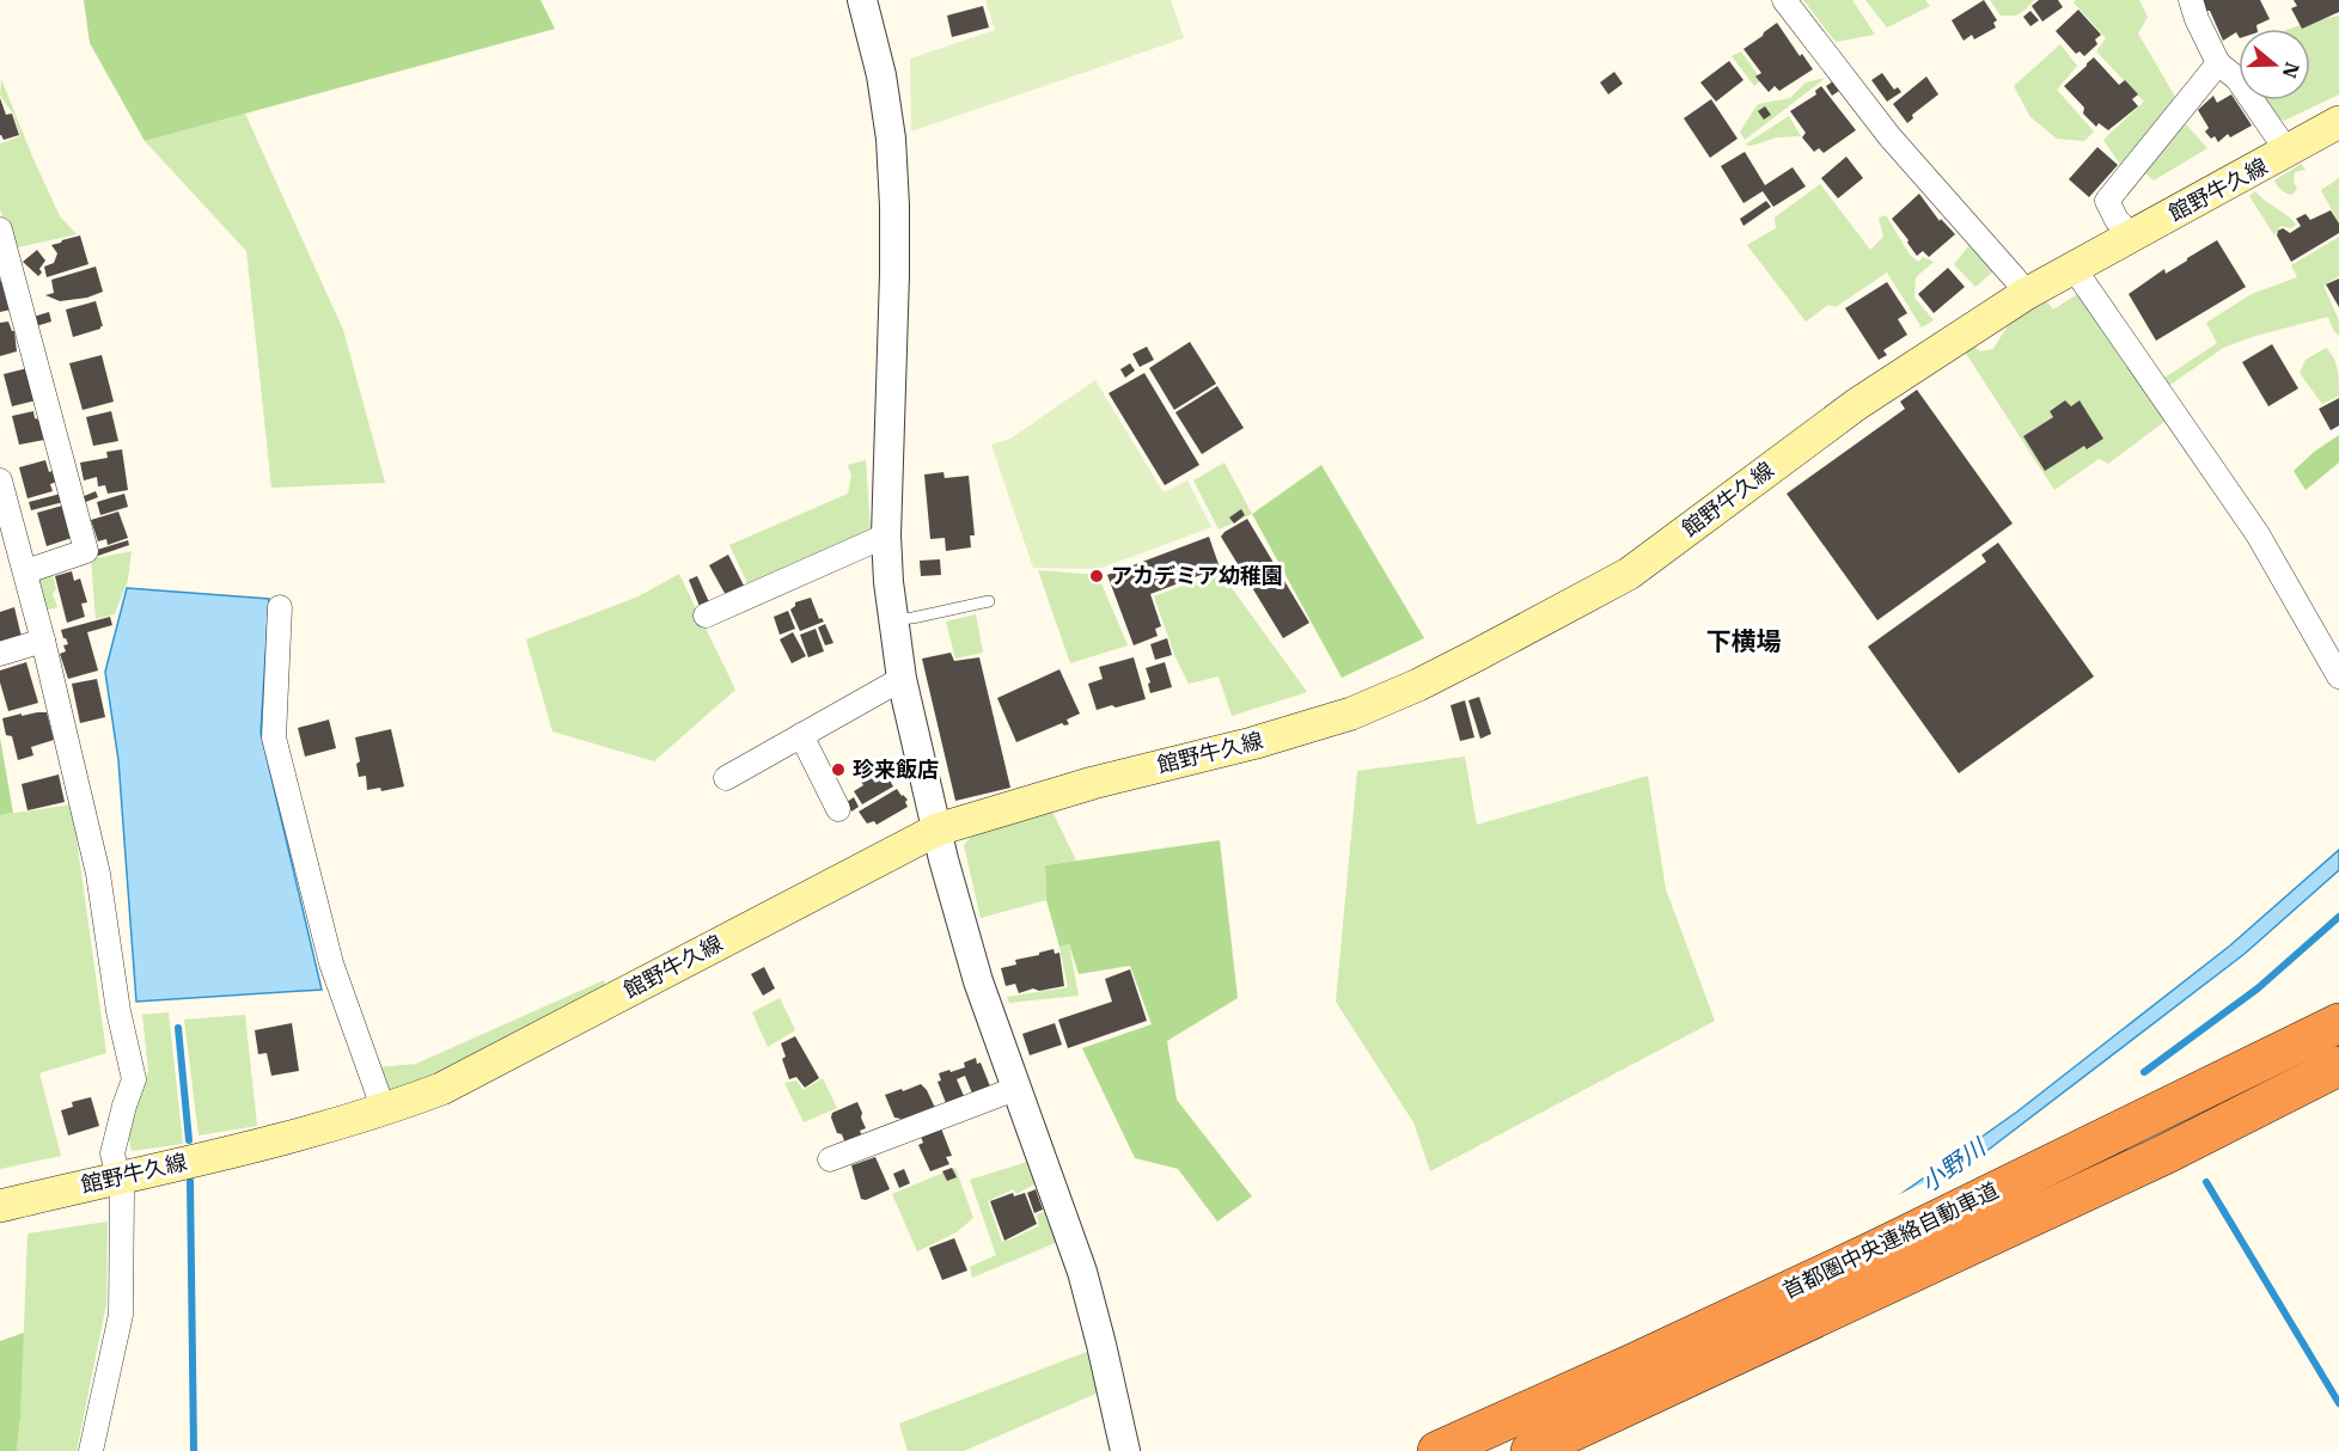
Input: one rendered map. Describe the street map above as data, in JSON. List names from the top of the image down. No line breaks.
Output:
{"streets":{"highway":["首都圏中央連絡自動車道"],"main road":["館野牛久線"]},"districts":["下横場"],"water":["小野川"],"places":["アカデミア幼稚園","珍来飯店"],"north":"right"}
